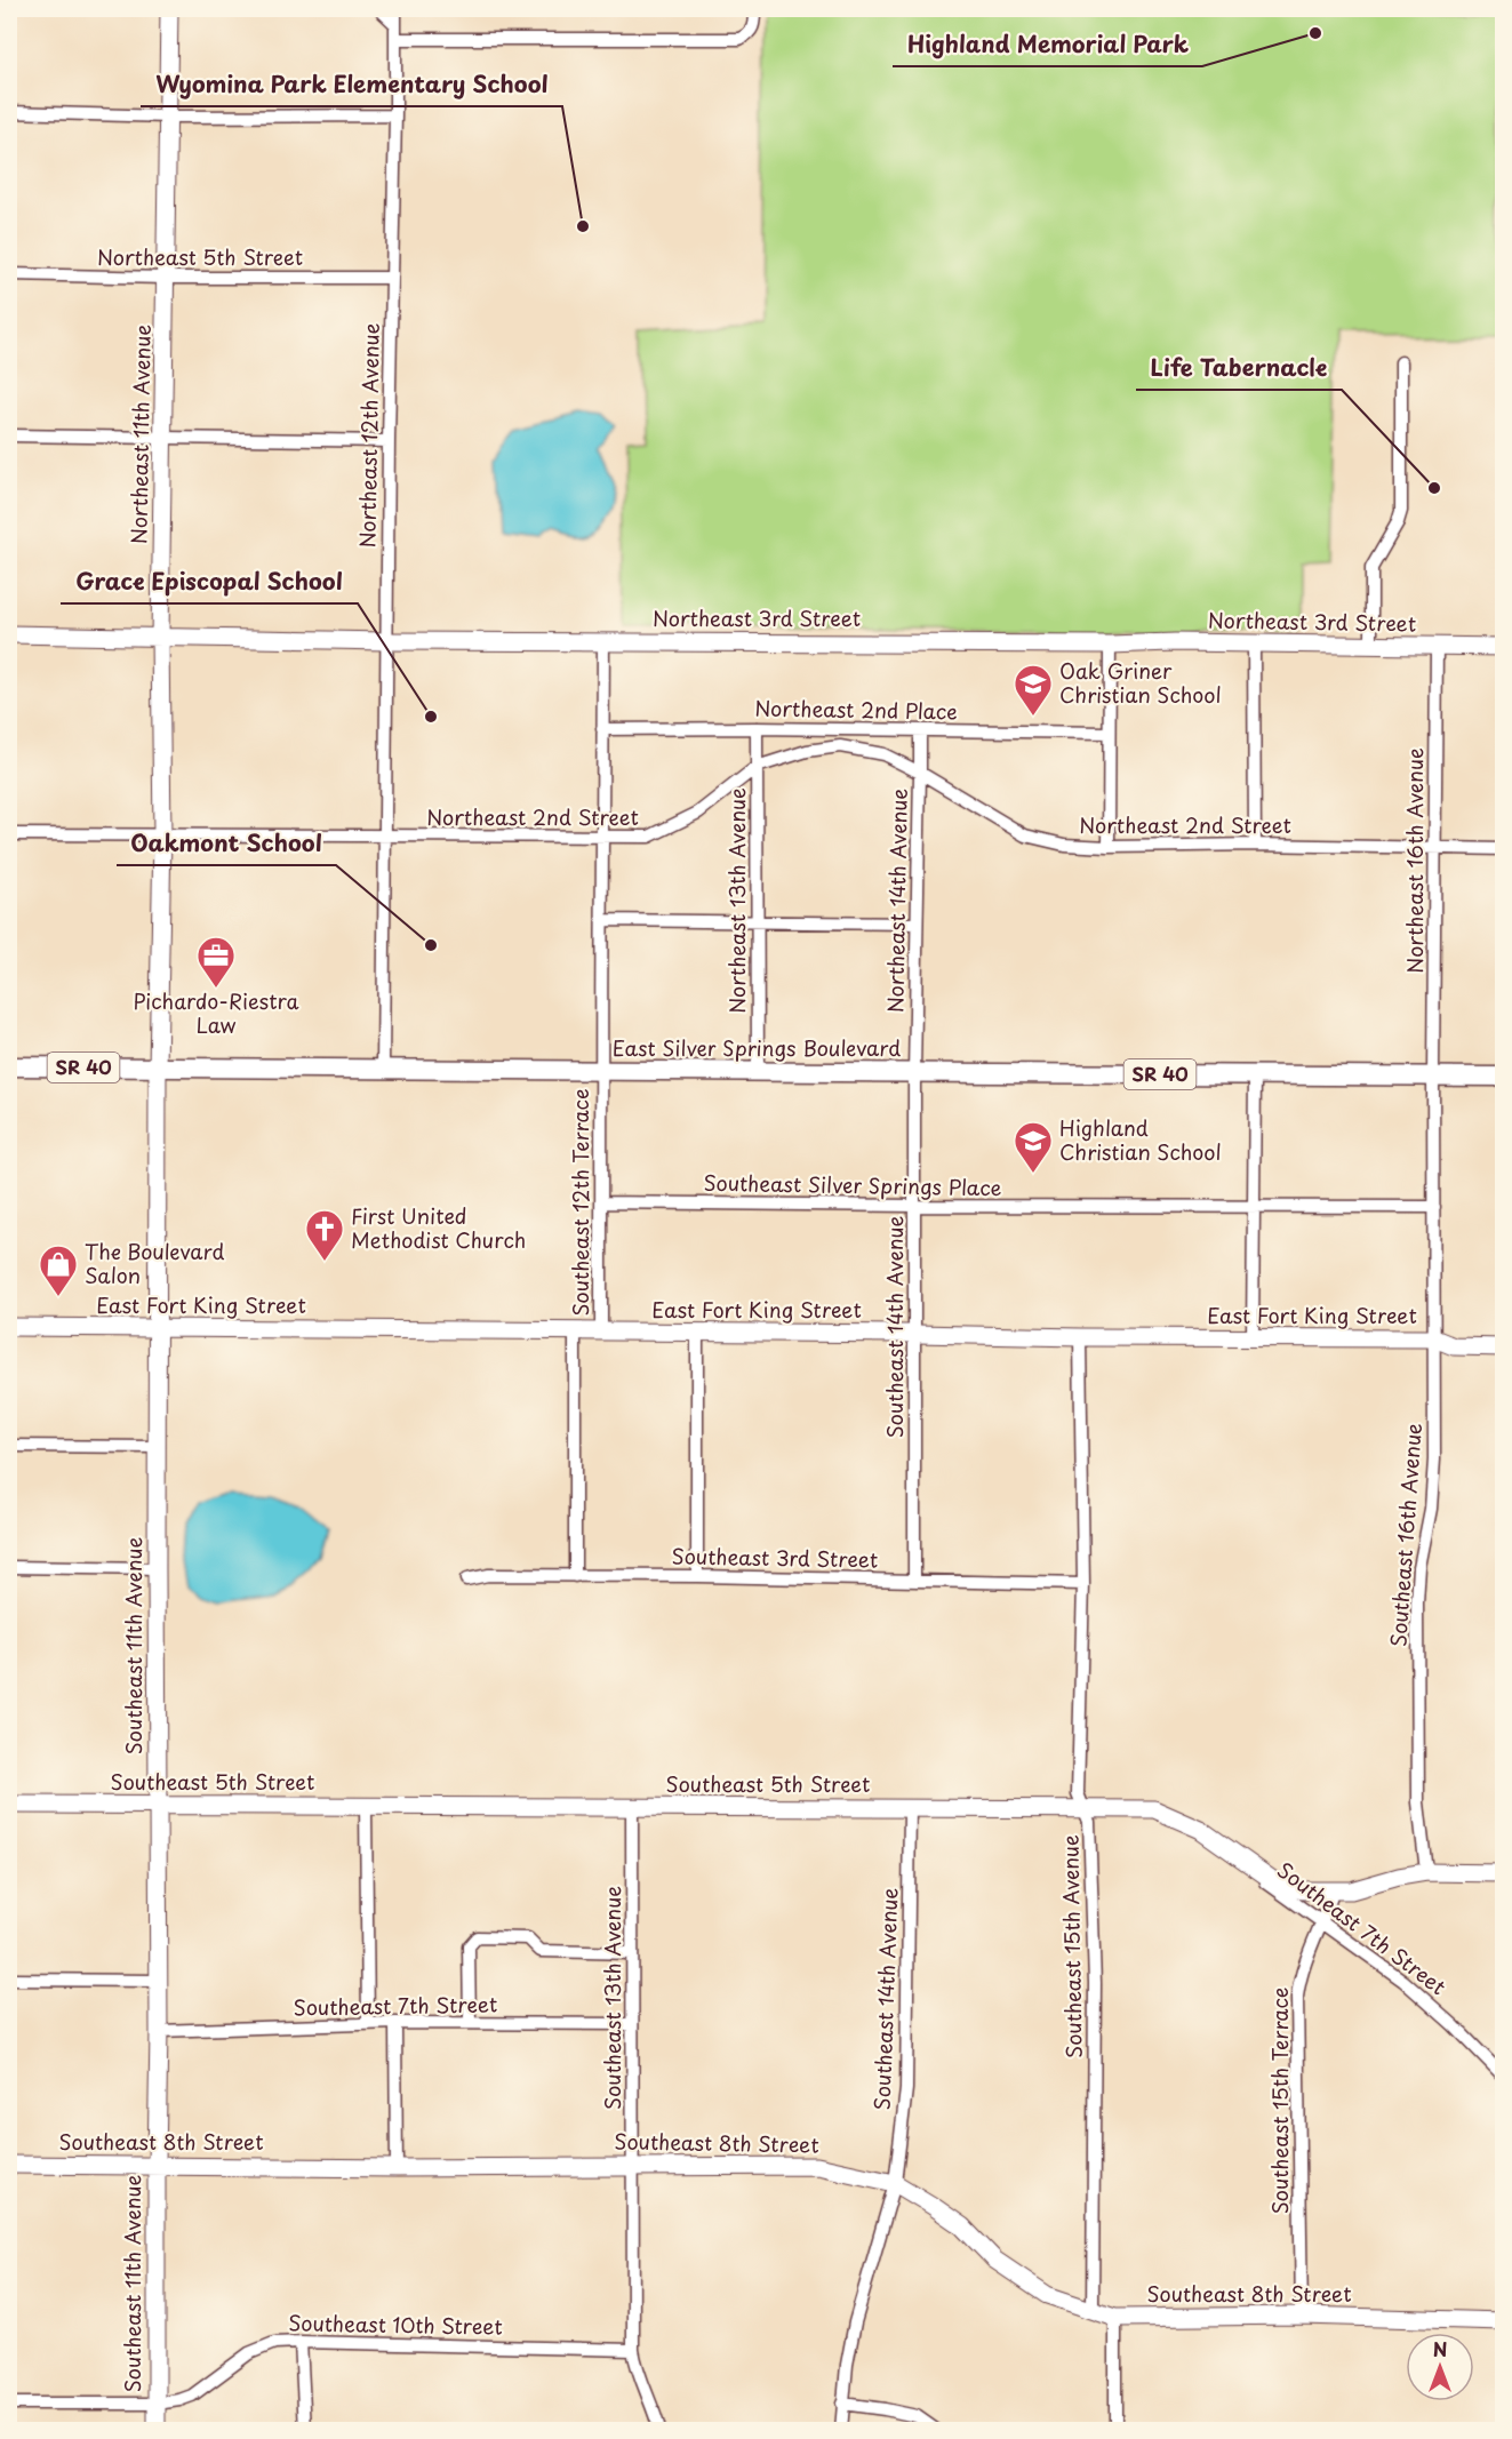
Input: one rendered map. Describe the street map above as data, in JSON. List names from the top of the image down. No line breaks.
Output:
{"streets":{"main road":["East Silver Springs Boulevard","SR 40"],"street":["Northeast 5th Street","Northeast 11th Avenue","Northeast 12th Avenue","Northeast 3rd Street","Northeast 2nd Place","Northeast 2nd Street","Northeast 16th Avenue","Northeast 13th Avenue","Northeast 14th Avenue","Southeast Silver Springs Place","Southeast 12th Terrace","East Fort King Street","Southeast 14th Avenue","Southeast 16th Avenue","Southeast 3rd Street","Southeast 11th Avenue","Southeast 5th Street","Southeast 7th Street","Southeast 15th Avenue","Southeast 13th Avenue","Southeast 15th Terrace","Southeast 8th Street","Southeast 10th Street"]},"crossings":[["Northeast 5th Street","Northeast 11th Avenue"],["Northeast 5th Street","Northeast 12th Avenue"],["Northeast 11th Avenue","Northeast 3rd Street"],["Northeast 11th Avenue","Northeast 2nd Street"],["Northeast 11th Avenue","East Silver Springs Boulevard"],["Northeast 11th Avenue","Southeast 11th Avenue"],["Northeast 12th Avenue","Northeast 3rd Street"],["Northeast 12th Avenue","Northeast 2nd Street"],["Northeast 12th Avenue","East Silver Springs Boulevard"],["Northeast 3rd Street","Northeast 16th Avenue"],["Northeast 3rd Street","Southeast 12th Terrace"],["Northeast 2nd Place","Northeast 13th Avenue"],["Northeast 2nd Place","Northeast 14th Avenue"],["Northeast 2nd Place","Southeast 12th Terrace"],["Northeast 2nd Street","Northeast 16th Avenue"],["Northeast 2nd Street","Northeast 13th Avenue"],["Northeast 2nd Street","Northeast 14th Avenue"],["Northeast 2nd Street","Southeast 12th Terrace"],["Northeast 16th Avenue","East Silver Springs Boulevard"],["Northeast 16th Avenue","Southeast 16th Avenue"],["Northeast 13th Avenue","East Silver Springs Boulevard"],["Northeast 14th Avenue","East Silver Springs Boulevard"],["Northeast 14th Avenue","Southeast 14th Avenue"],["East Silver Springs Boulevard","Southeast 12th Terrace"],["East Silver Springs Boulevard","Southeast 14th Avenue"],["East Silver Springs Boulevard","Southeast 16th Avenue"],["East Silver Springs Boulevard","Southeast 11th Avenue"],["Southeast Silver Springs Place","Southeast 12th Terrace"],["Southeast Silver Springs Place","Southeast 14th Avenue"],["Southeast Silver Springs Place","Southeast 16th Avenue"],["Southeast 12th Terrace","East Fort King Street"],["Southeast 12th Terrace","Southeast 3rd Street"],["East Fort King Street","Southeast 14th Avenue"],["East Fort King Street","Southeast 16th Avenue"],["East Fort King Street","Southeast 11th Avenue"],["East Fort King Street","Southeast 15th Avenue"],["Southeast 14th Avenue","Southeast 3rd Street"],["Southeast 14th Avenue","Southeast 5th Street"],["Southeast 14th Avenue","Southeast 8th Street"],["Southeast 16th Avenue","Southeast 5th Street"],["Southeast 3rd Street","Southeast 15th Avenue"],["Southeast 11th Avenue","Southeast 5th Street"],["Southeast 11th Avenue","Southeast 7th Street"],["Southeast 11th Avenue","Southeast 8th Street"],["Southeast 11th Avenue","Southeast 10th Street"],["Southeast 5th Street","Southeast 7th Street"],["Southeast 5th Street","Southeast 15th Avenue"],["Southeast 5th Street","Southeast 13th Avenue"],["Southeast 5th Street","Southeast 15th Terrace"],["Southeast 7th Street","Southeast 13th Avenue"],["Southeast 7th Street","Southeast 15th Terrace"],["Southeast 15th Avenue","Southeast 8th Street"],["Southeast 13th Avenue","Southeast 8th Street"],["Southeast 13th Avenue","Southeast 10th Street"],["Southeast 15th Terrace","Southeast 8th Street"]],"places":{"other":["Highland Memorial Park","Wyomina Park Elementary School","Life Tabernacle","Grace Episcopal School","Oakmont School"],"school or university":["Oak Griner Christian School","Highland Christian School"],"office":["Pichardo-Riestra Law"],"church":["First United Methodist Church"],"shop":["The Boulevard Salon"]},"north":"top"}
